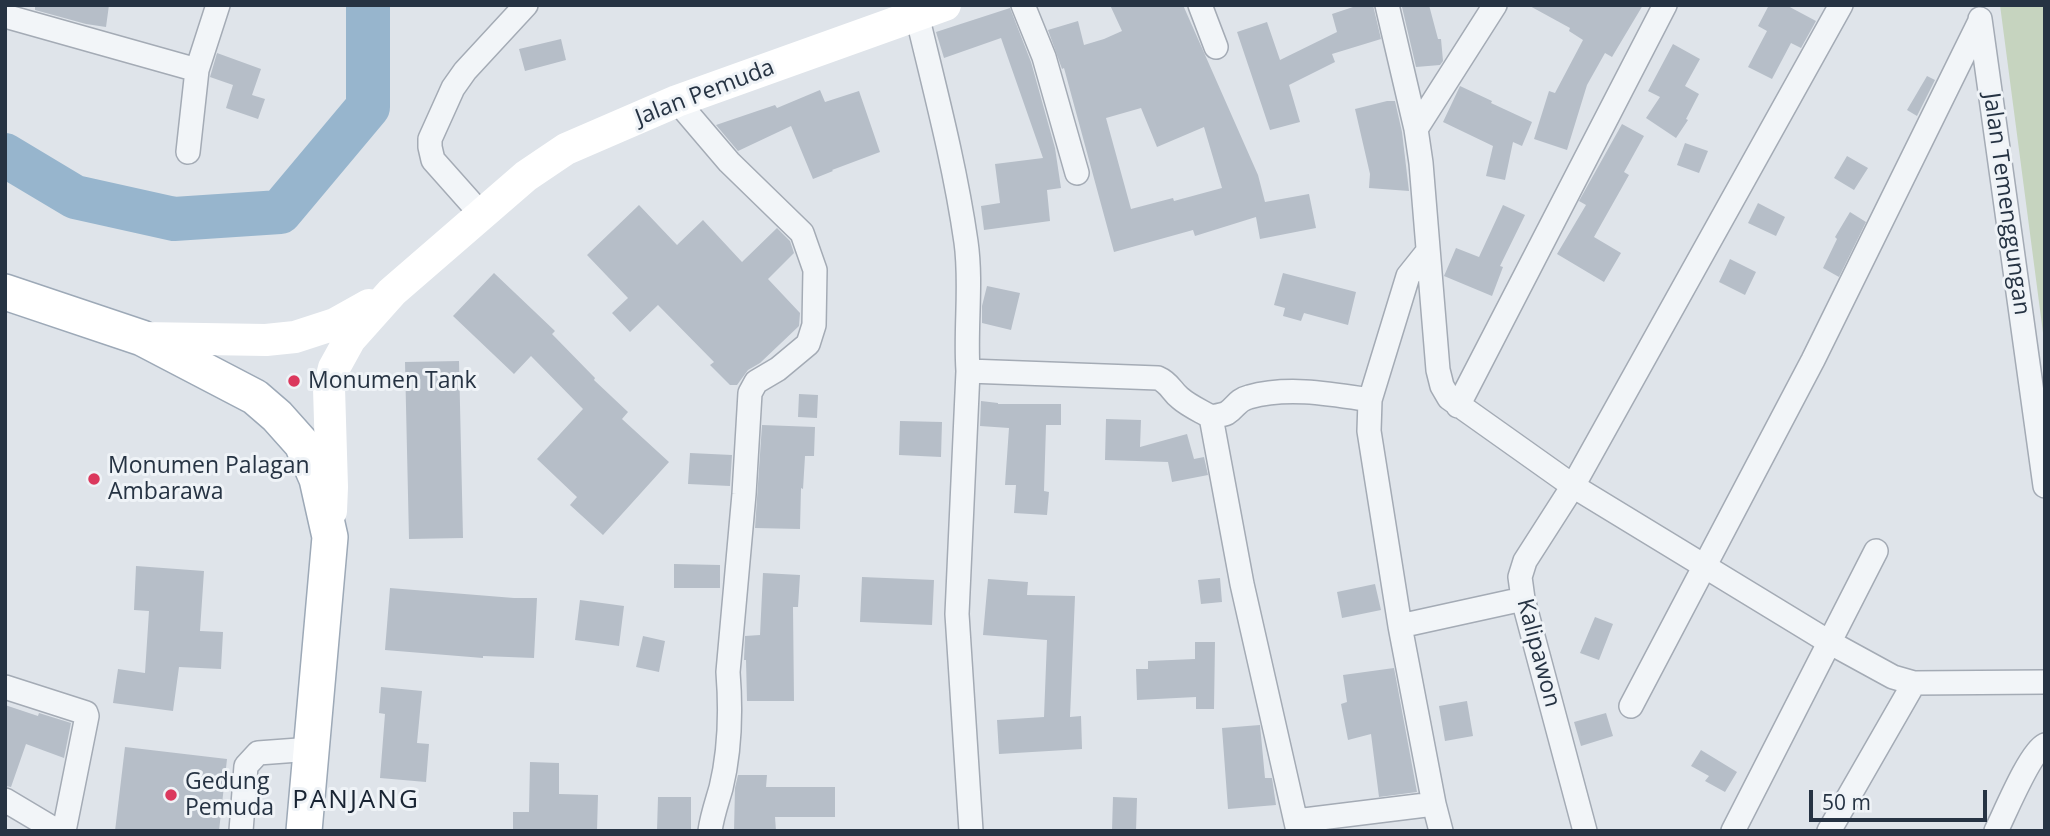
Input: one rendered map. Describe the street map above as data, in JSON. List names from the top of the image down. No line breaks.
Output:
{"streets":{"main road":["Jalan Pemuda"],"street":["Jalan Temenggungan","Kalipawon"]},"districts":["PANJANG"],"places":["Monumen Tank","Monumen Palagan Ambarawa","Gedung Pemuda"],"scale_bar":"50 m"}
